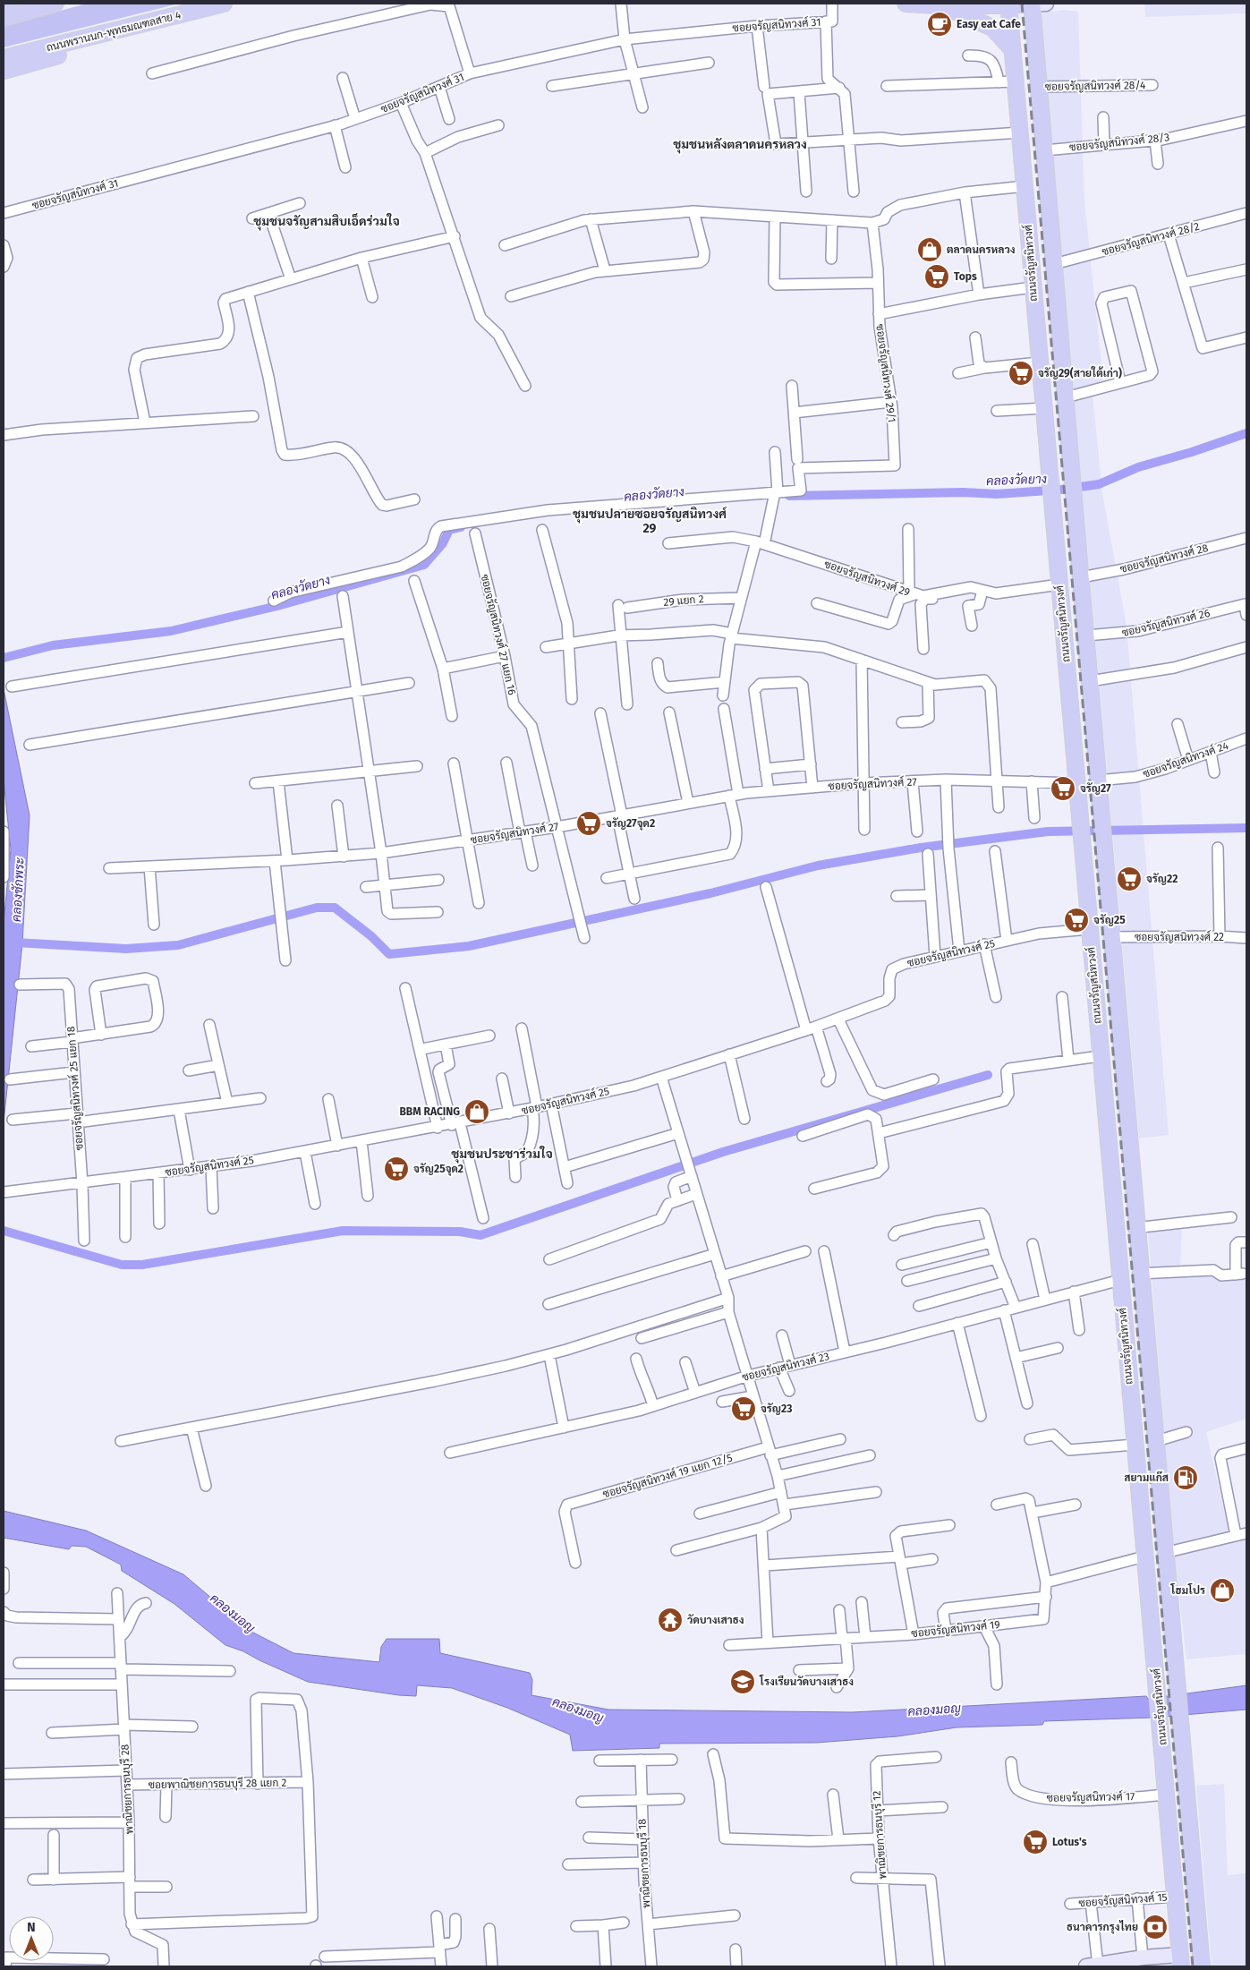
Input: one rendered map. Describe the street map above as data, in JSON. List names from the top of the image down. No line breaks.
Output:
{"streets":{"main road":["ถนนพรานนก-พุทธมณฑลสาย 4","ถนนจรัญสนิทวงศ์"],"street":["ซอยจรัญสนิทวงศ์ 31","ซอยจรัญสนิทวงศ์ 28/4","ซอยจรัญสนิทวงศ์ 28/3","ซอยจรัญสนิทวงศ์ 28/2","ซอยจรัญสนิทวงศ์ 29/1","ซอยจรัญสนิทวงศ์ 28","ซอยจรัญสนิทวงศ์ 29","29 แยก 2","ซอยจรัญสนิทวงศ์ 26","ซอยจรัญสนิทวงศ์ 27 แยก 16","ซอยจรัญสนิทวงศ์ 24","ซอยจรัญสนิทวงศ์ 27","ซอยจรัญสนิทวงศ์ 22","ซอยจรัญสนิทวงศ์ 25","ซอยจรัญสนิทวงศ์ 25 แยก 18","ซอยจรัญสนิทวงศ์ 23","ซอยจรัญสนิทวงศ์ 19 แยก 12/5","ซอยจรัญสนิทวงศ์ 19","ซอยพาณิชยการธนบุรี 28 แยก 2","พาณิชยการธนบุรี 28","ซอยจรัญสนิทวงศ์ 17","พาณิชยการธนบุรี 12","พาณิชยการธนบุรี 18","ซอยจรัญสนิทวงศ์ 15"]},"crossings":[["ซอยจรัญสนิทวงศ์ 28/4","ถนนจรัญสนิทวงศ์"],["ซอยจรัญสนิทวงศ์ 28/3","ถนนจรัญสนิทวงศ์"],["ซอยจรัญสนิทวงศ์ 28/2","ถนนจรัญสนิทวงศ์"],["ถนนจรัญสนิทวงศ์","ซอยจรัญสนิทวงศ์ 29/1"],["ถนนจรัญสนิทวงศ์","ซอยจรัญสนิทวงศ์ 28"],["ถนนจรัญสนิทวงศ์","ซอยจรัญสนิทวงศ์ 29"],["ถนนจรัญสนิทวงศ์","ซอยจรัญสนิทวงศ์ 26"],["ถนนจรัญสนิทวงศ์","ซอยจรัญสนิทวงศ์ 24"],["ถนนจรัญสนิทวงศ์","ซอยจรัญสนิทวงศ์ 27"],["ถนนจรัญสนิทวงศ์","ซอยจรัญสนิทวงศ์ 22"],["ถนนจรัญสนิทวงศ์","ซอยจรัญสนิทวงศ์ 25"],["ถนนจรัญสนิทวงศ์","ซอยจรัญสนิทวงศ์ 23"],["ถนนจรัญสนิทวงศ์","ซอยจรัญสนิทวงศ์ 17"],["ถนนจรัญสนิทวงศ์","ซอยจรัญสนิทวงศ์ 15"],["ซอยจรัญสนิทวงศ์ 27 แยก 16","ซอยจรัญสนิทวงศ์ 27"],["ซอยจรัญสนิทวงศ์ 25","ซอยจรัญสนิทวงศ์ 25 แยก 18"],["ซอยพาณิชยการธนบุรี 28 แยก 2","พาณิชยการธนบุรี 28"]],"districts":["ชุมชนหลังตลาดนครหลวง","ชุมชนจรัญสามสิบเอ็ดร่วมใจ","ชุมชนปลายซอยจรัญสนิทวงศ์ 29","ชุมชนประชาร่วมใจ"],"water":["คลองวัดยาง","คลองชักพระ","คลองมอญ"],"places":{"cafe":["Easy eat Cafe"],"shop":["ตลาดนครหลวง","BBM RACING","โฮมโปร"],"supermarket":["Tops","จรัญ29(สายใต้เก่า)","จรัญ27","จรัญ27จุด2","จรัญ22","จรัญ25","จรัญ25จุด2","จรัญ23","Lotus's"],"fuel station":["สยามแก๊ส"],"temple":["วัดบางเสาธง"],"school or university":["โรงเรียนวัดบางเสาธง"],"bank":["ธนาคารกรุงไทย"]},"north":"top"}
